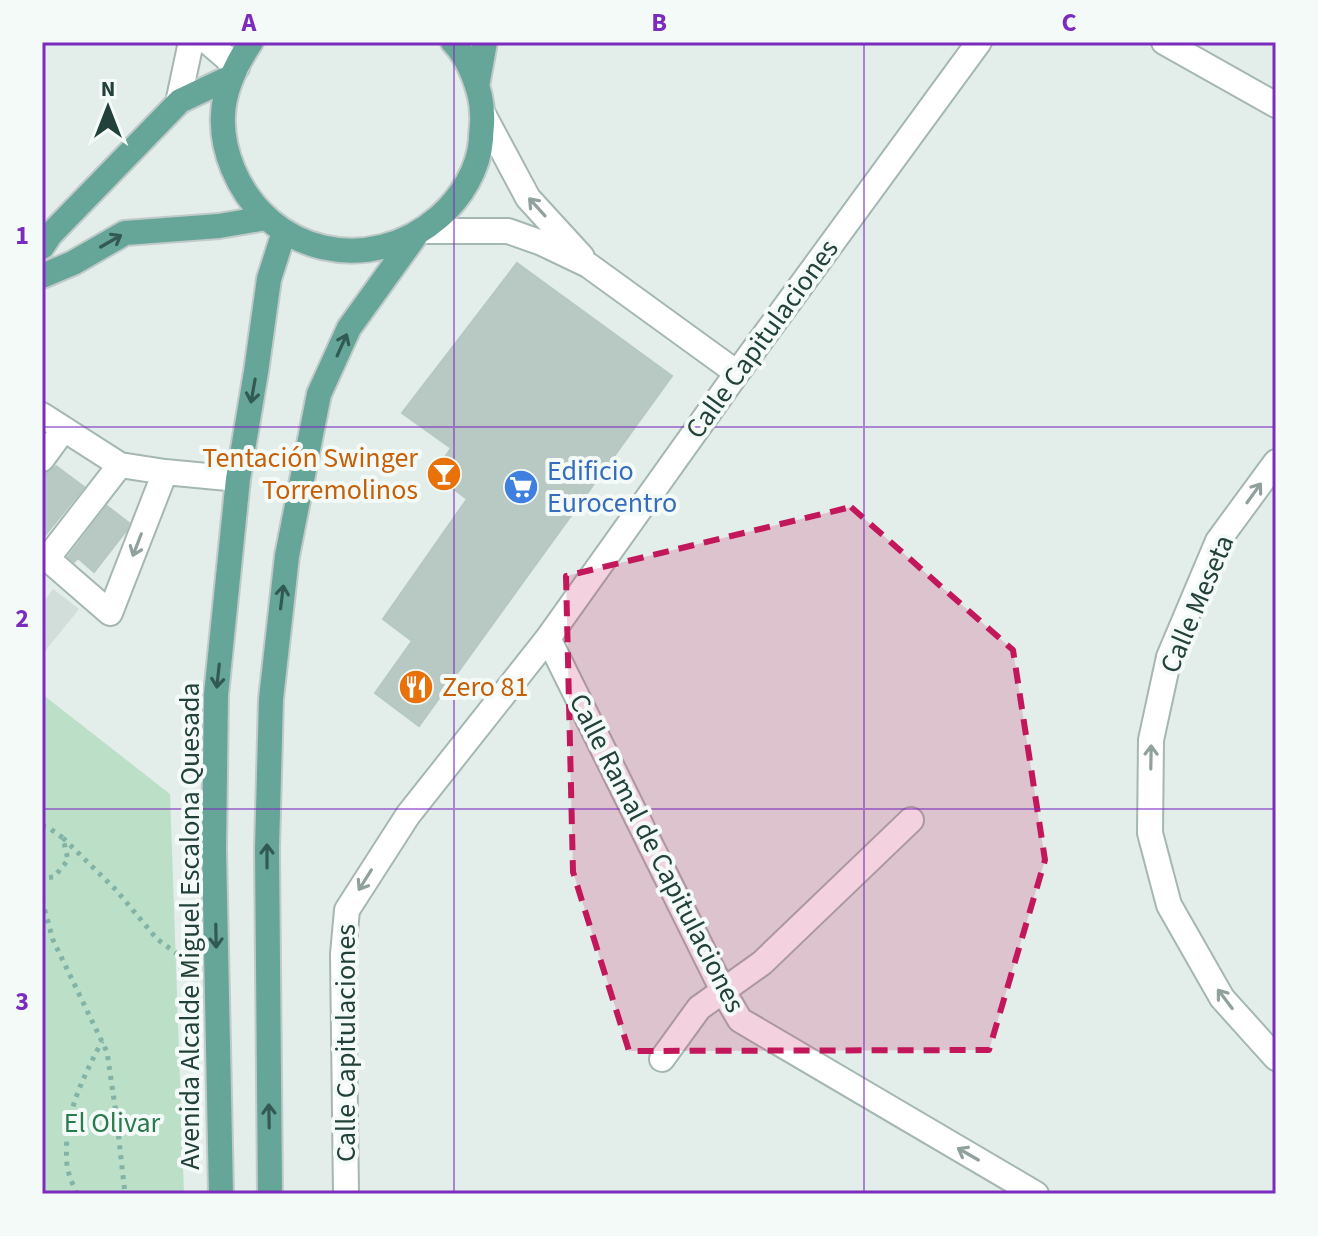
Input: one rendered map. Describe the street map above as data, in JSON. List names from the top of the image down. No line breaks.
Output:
{"streets":{"main road":["Avenida Alcalde Miguel Escalona Quesada"],"street":["Calle Capitulaciones","Calle Meseta","Calle Ramal de Capitulaciones"]},"crossings":[["Calle Capitulaciones","Calle Ramal de Capitulaciones"]],"one_way":["Calle Capitulaciones","Calle Meseta","Calle Ramal de Capitulaciones"],"parks":["El Olivar"],"places":{"bar":["Tentación Swinger Torremolinos"],"supermarket":["Edificio Eurocentro"],"restaurant":["Zero 81"]},"north":"top","grid":{"columns":["A","B","C"],"rows":["1","2","3"]}}
